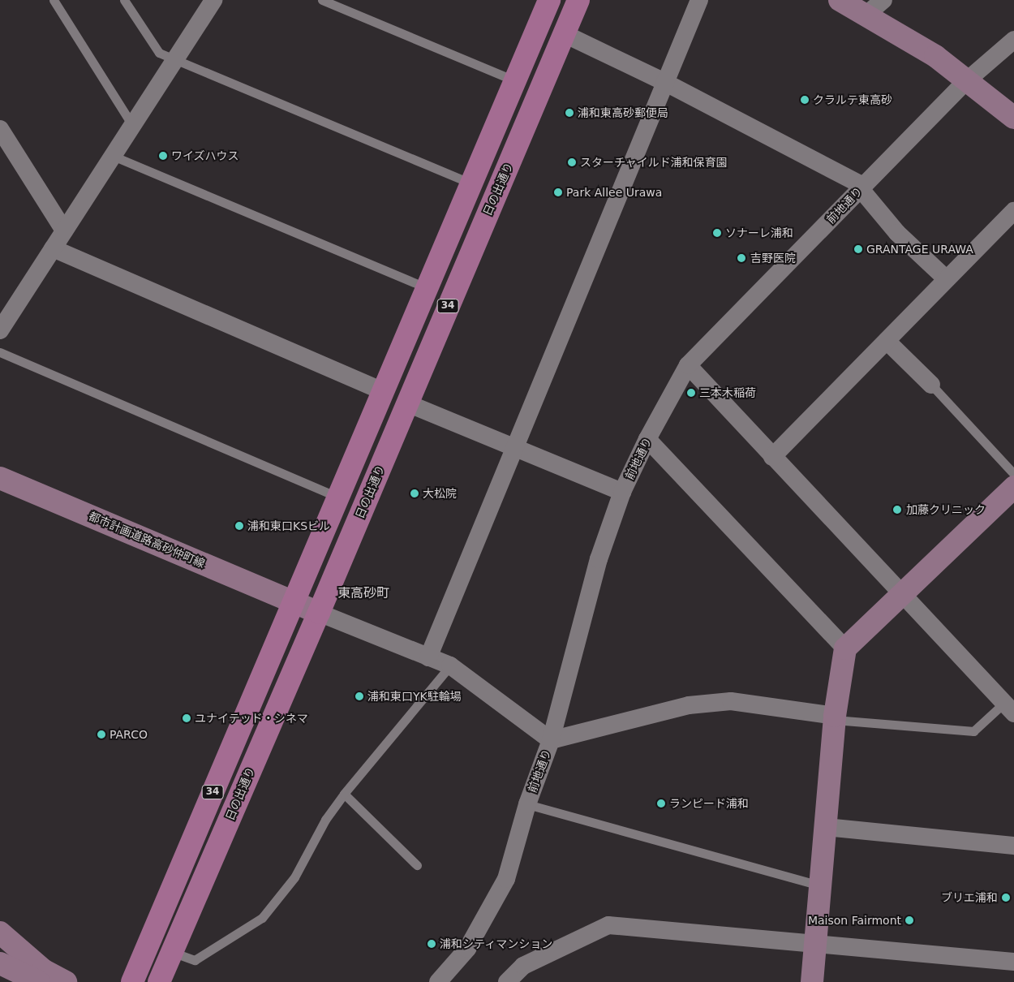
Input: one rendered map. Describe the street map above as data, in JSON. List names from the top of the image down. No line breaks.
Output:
{"streets":{"main road":["日の出通り","34"],"street":["前地通り","都市計画道路高砂仲町線"]},"crossings":[["日の出通り","都市計画道路高砂仲町線"],["34","都市計画道路高砂仲町線"]],"districts":["東高砂町"],"places":["クラルテ東高砂","浦和東高砂郵便局","ワイズハウス","スターチャイルド浦和保育園","Park Allee Urawa","ソナーレ浦和","GRANTAGE URAWA","吉野医院","三本木稲荷","大松院","加藤クリニック","浦和東口KSビル","浦和東口YK駐輪場","ユナイテッド・シネマ","PARCO","ランピード浦和","ブリエ浦和","Maison Fairmont","浦和シティマンション"]}
